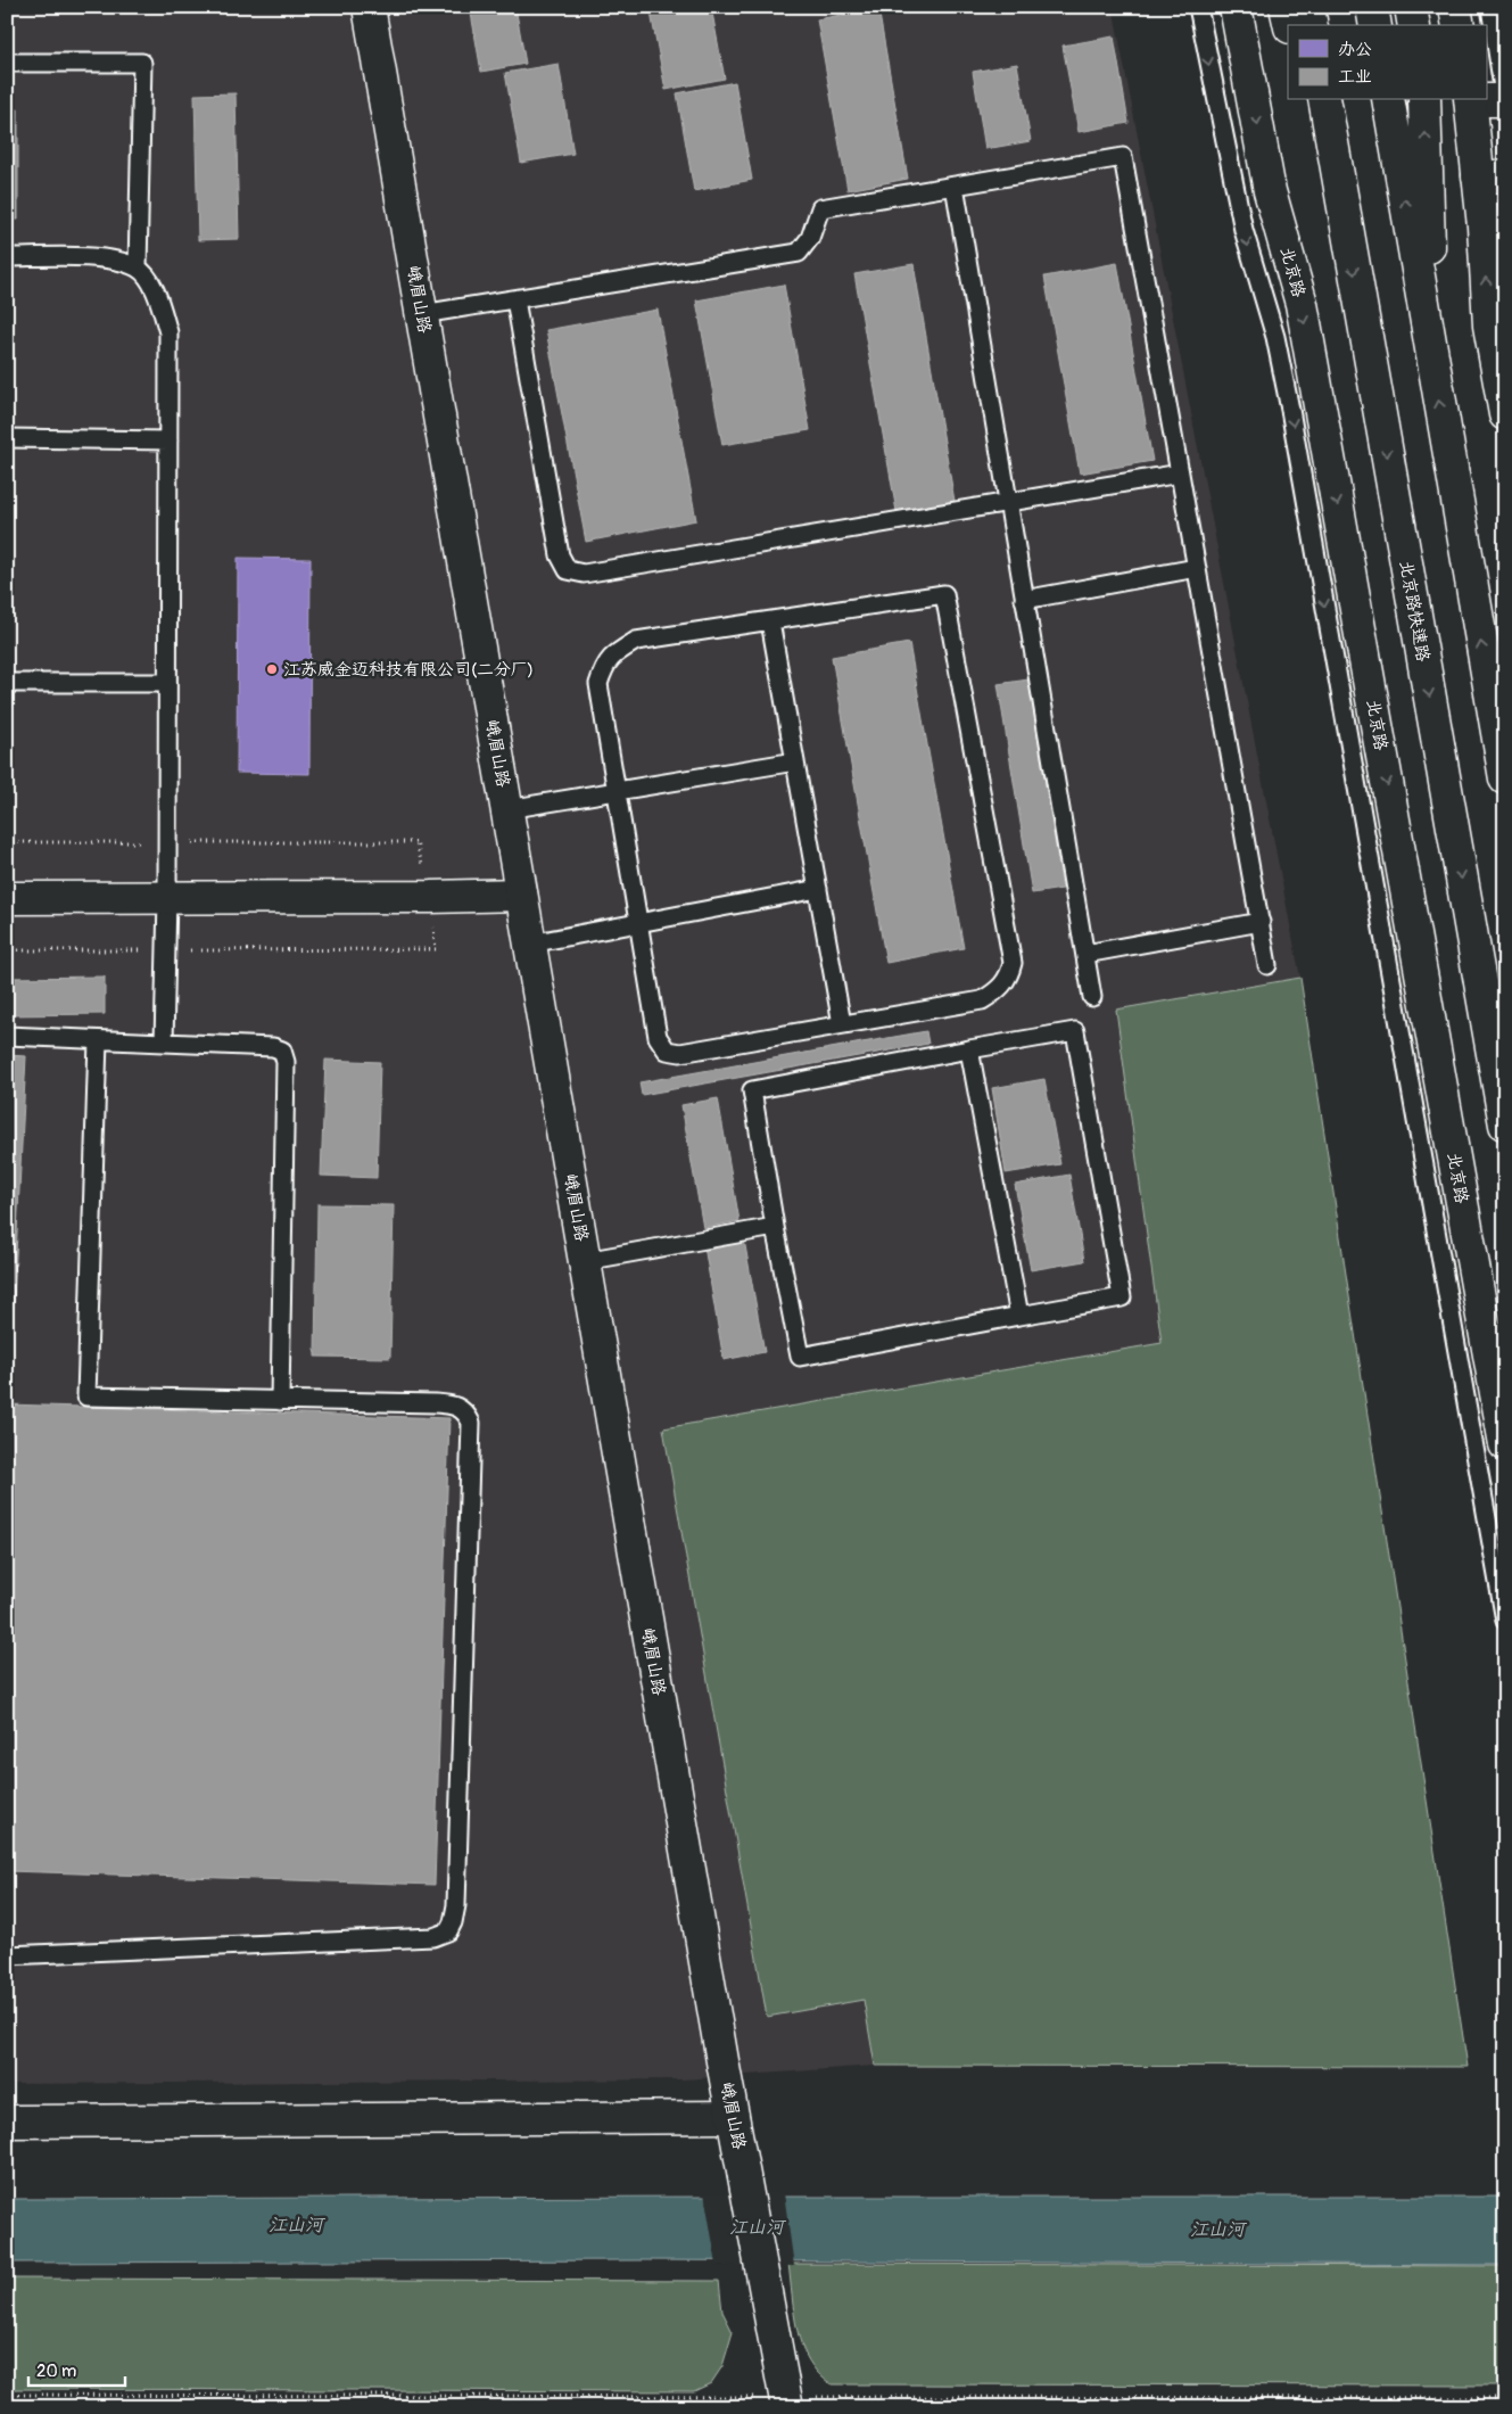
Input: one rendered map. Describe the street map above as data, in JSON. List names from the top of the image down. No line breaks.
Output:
{"streets":{"main road":["北京路","峨眉山路","北京路快速路"]},"water":["江山河"],"places":["江苏威金迈科技有限公司(二分厂)"],"legend":["办公","工业"],"scale_bar":"20 m"}
